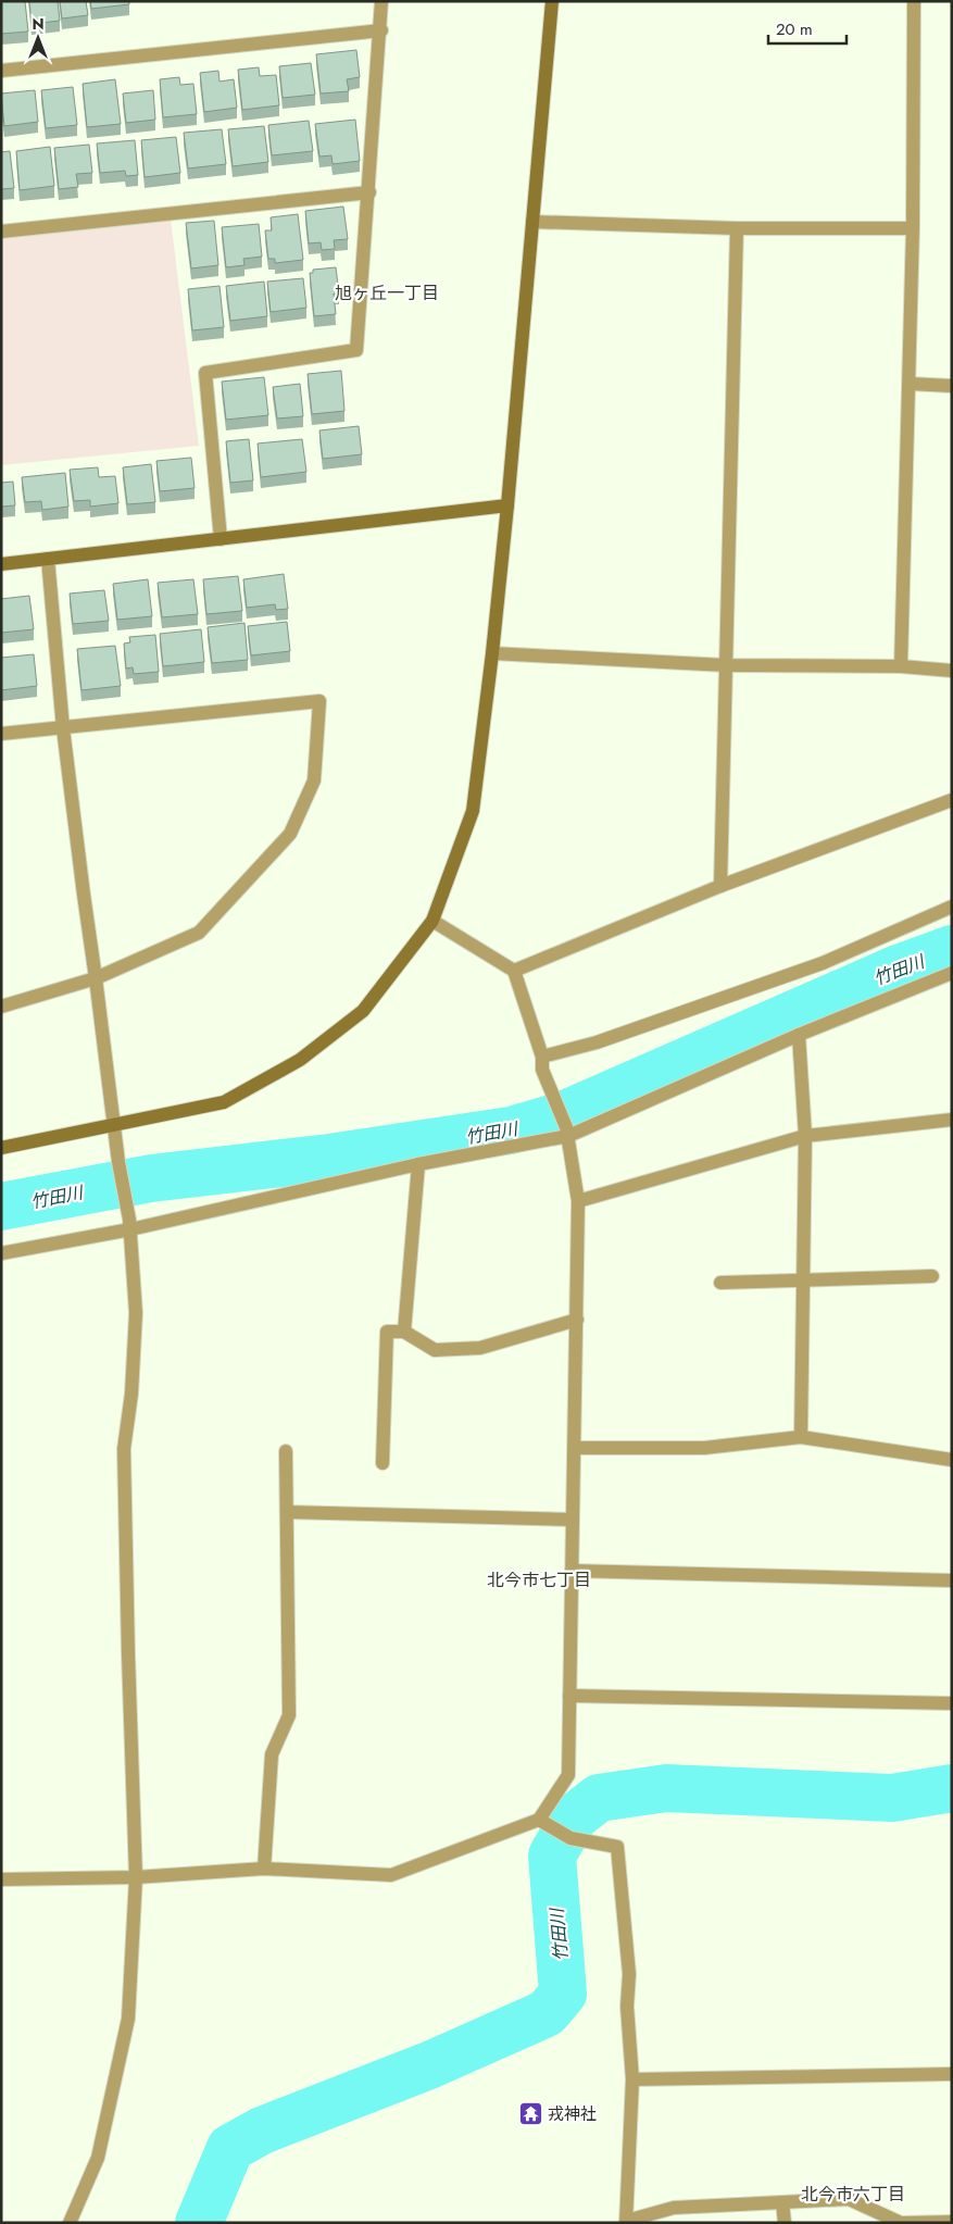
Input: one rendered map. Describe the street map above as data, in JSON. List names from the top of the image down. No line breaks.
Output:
{"districts":["旭ヶ丘一丁目","北今市七丁目","北今市六丁目"],"water":["竹田川"],"places":{"temple":["戎神社"]},"scale_bar":"20 m","north":"top"}
